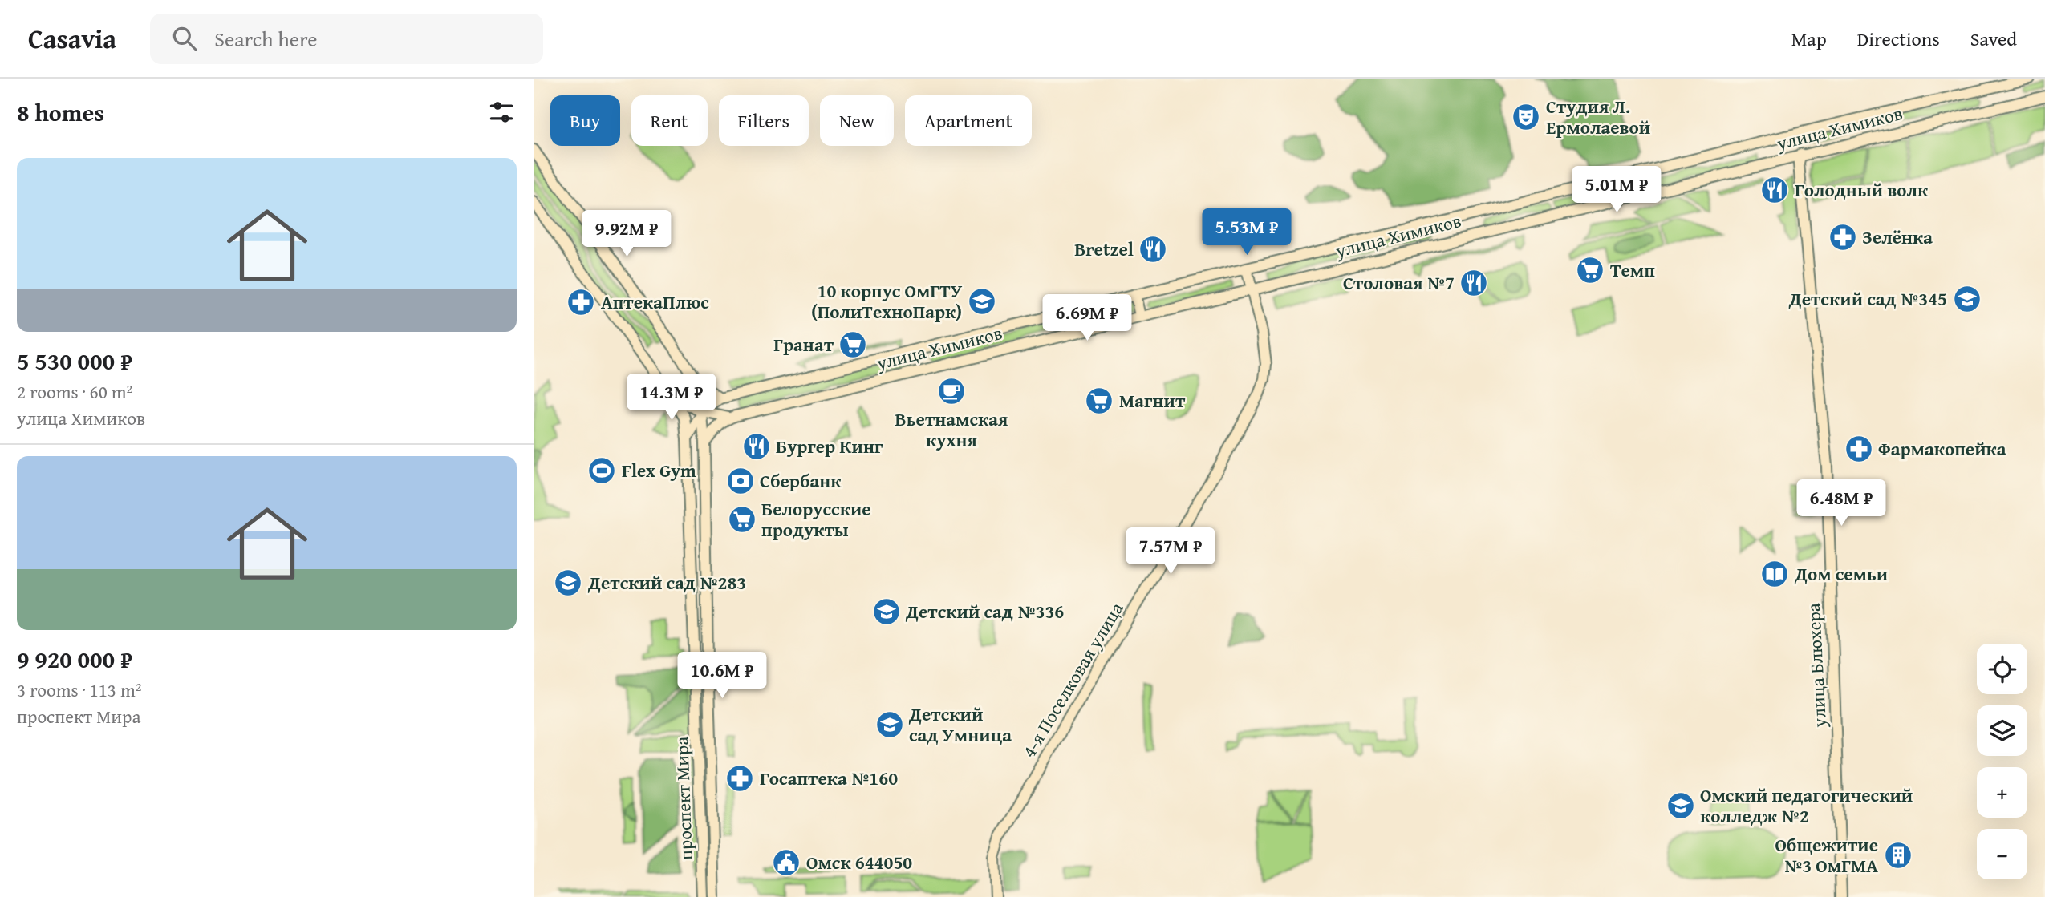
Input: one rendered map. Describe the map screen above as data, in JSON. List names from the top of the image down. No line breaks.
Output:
{"streets":{"main road":["улица Химиков","улица Блюхера","4-я Поселковая улица","проспект Мира"]},"crossings":[["улица Химиков","улица Блюхера"],["улица Химиков","4-я Поселковая улица"],["улица Химиков","проспект Мира"]],"places":{"theatre":["Студия Л. Ермолаевой"],"restaurant":["Голодный волк","Bretzel","Столовая №7","Бургер Кинг"],"pharmacy":["Зелёнка","АптекаПлюс","Фармакопейка","Госаптека №160"],"supermarket":["Темп","Гранат","Магнит","Белорусские продукты"],"school or university":["Детский сад №345","10 корпус ОмГТУ (ПолиТехноПарк)","Детский сад №283","Детский сад №336","Детский сад Умница","Омский педагогический колледж №2"],"cafe":["Вьетнамская кухня"],"sports":["Flex Gym"],"bank":["Сбербанк"],"library":["Дом семьи"],"building":["Общежитие №3 ОмГМА"],"public building":["Омск 644050"]},"page":{"header":"Casavia","search":"Search here","nav":["Map","Directions","Saved"],"heading":"8 homes","chip":["Buy","Rent","Filters","New","Apartment"],"list":[{"name":"5 530 000 ₽","note":"2 rooms · 60 m² · улица Химиков"},{"name":"9 920 000 ₽","note":"3 rooms · 113 m² · проспект Мира"}],"price":["5.01M ₽","5.53M ₽","9.92M ₽","6.69M ₽","14.3M ₽","6.48M ₽","7.57M ₽","10.6M ₽"],"map_buttons":["+","−"]}}
